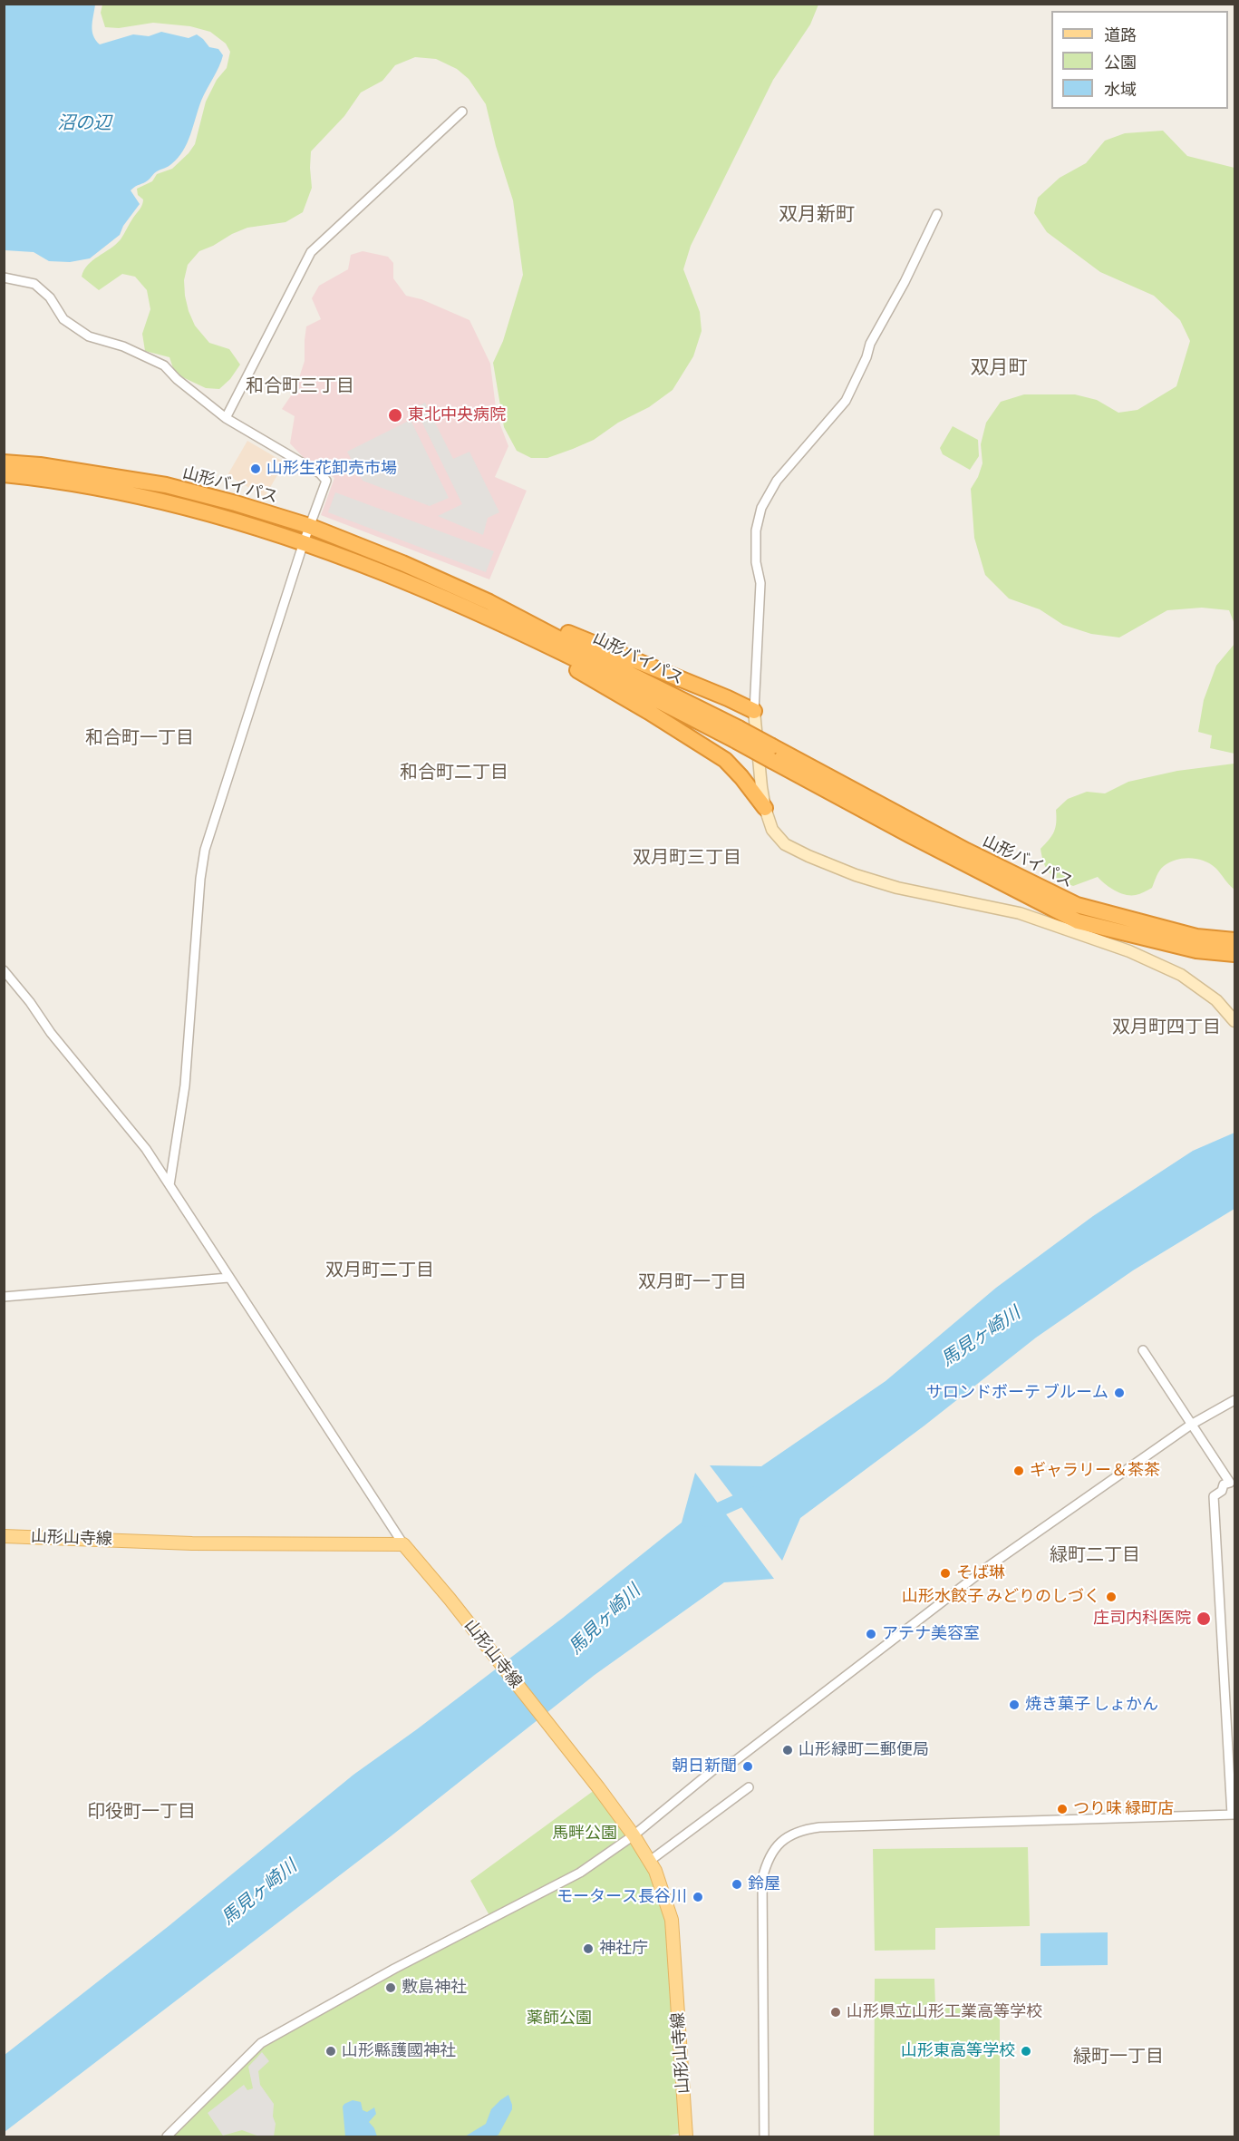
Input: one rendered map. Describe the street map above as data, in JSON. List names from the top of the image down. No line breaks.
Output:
{"streets":{"highway":["山形バイパス"],"main road":["山形山寺線"]},"districts":["双月新町","双月町","和合町三丁目","和合町一丁目","和合町二丁目","双月町三丁目","双月町四丁目","双月町二丁目","双月町一丁目","緑町二丁目","印役町一丁目","緑町一丁目"],"water":["沼の辺","馬見ヶ崎川"],"parks":["馬畔公園","薬師公園"],"places":["東北中央病院","山形生花卸売市場","サロンドボーテ ブルーム","ギャラリー＆茶茶","そば琳","山形水餃子 みどりのしづく","庄司内科医院","アテナ美容室","焼き菓子 しょかん","山形緑町二郵便局","朝日新聞","つり味 緑町店","鈴屋","モータース長谷川","神社庁","敷島神社","山形県立山形工業高等学校","山形縣護國神社","山形東高等学校"],"legend":["道路","公園","水域"]}
